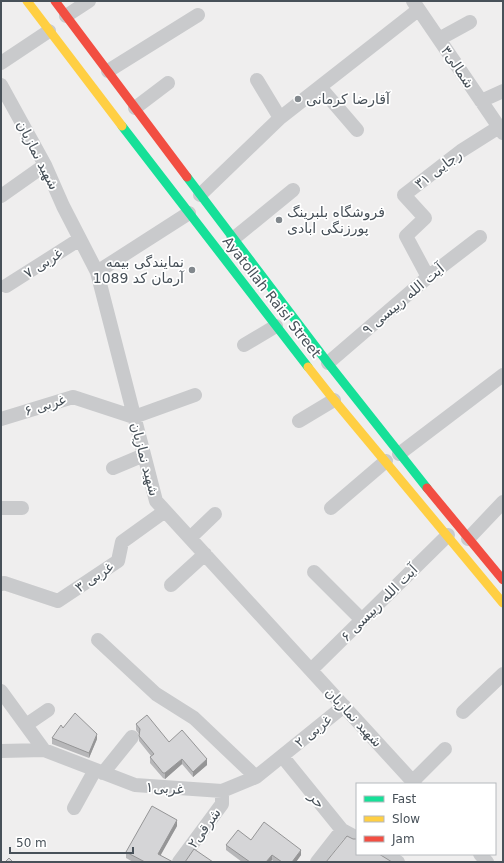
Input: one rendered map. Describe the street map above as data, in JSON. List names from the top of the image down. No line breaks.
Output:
{"streets":{"main road":["Ayatollah Raisi Street"],"street":["شمالی۳","شهید نمازیان","رجایی ۳۱","غربی ۷","آیت الله رییسی ۹","غربی ۶","غربی ۳","آیت الله رییسی ۶","غربی ۲","غربی۱","حر","شرقی۲"]},"crossings":[["شمالی۳","رجایی ۳۱"],["شهید نمازیان","غربی ۷"],["شهید نمازیان","غربی ۶"],["شهید نمازیان","غربی ۳"],["شهید نمازیان","آیت الله رییسی ۶"],["شهید نمازیان","غربی ۲"],["رجایی ۳۱","آیت الله رییسی ۹"],["Ayatollah Raisi Street","آیت الله رییسی ۹"],["Ayatollah Raisi Street","آیت الله رییسی ۶"],["غربی ۲","غربی۱"],["غربی ۲","حر"],["غربی۱","حر"],["غربی۱","شرقی۲"]],"places":["آقارضا کرمانی","فروشگاه بلبرینگ پورزنگی ابادی","نمایندگی بیمه آرمان کد 1089"],"legend":["Fast","Slow","Jam"],"scale_bar":"50 m"}
